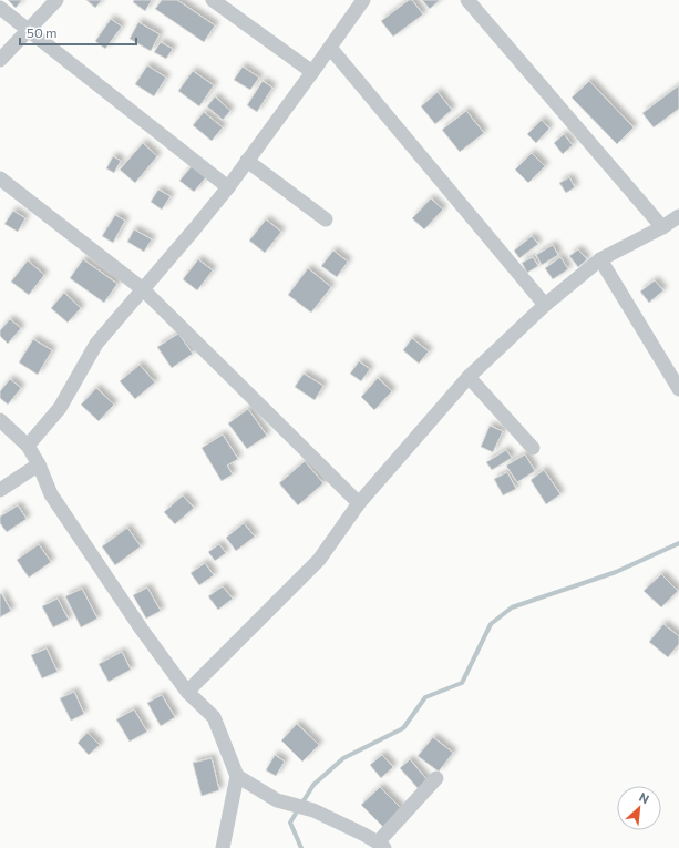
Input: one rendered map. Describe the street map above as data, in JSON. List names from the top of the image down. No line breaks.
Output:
{"scale_bar":"50 m","north":"top right"}
